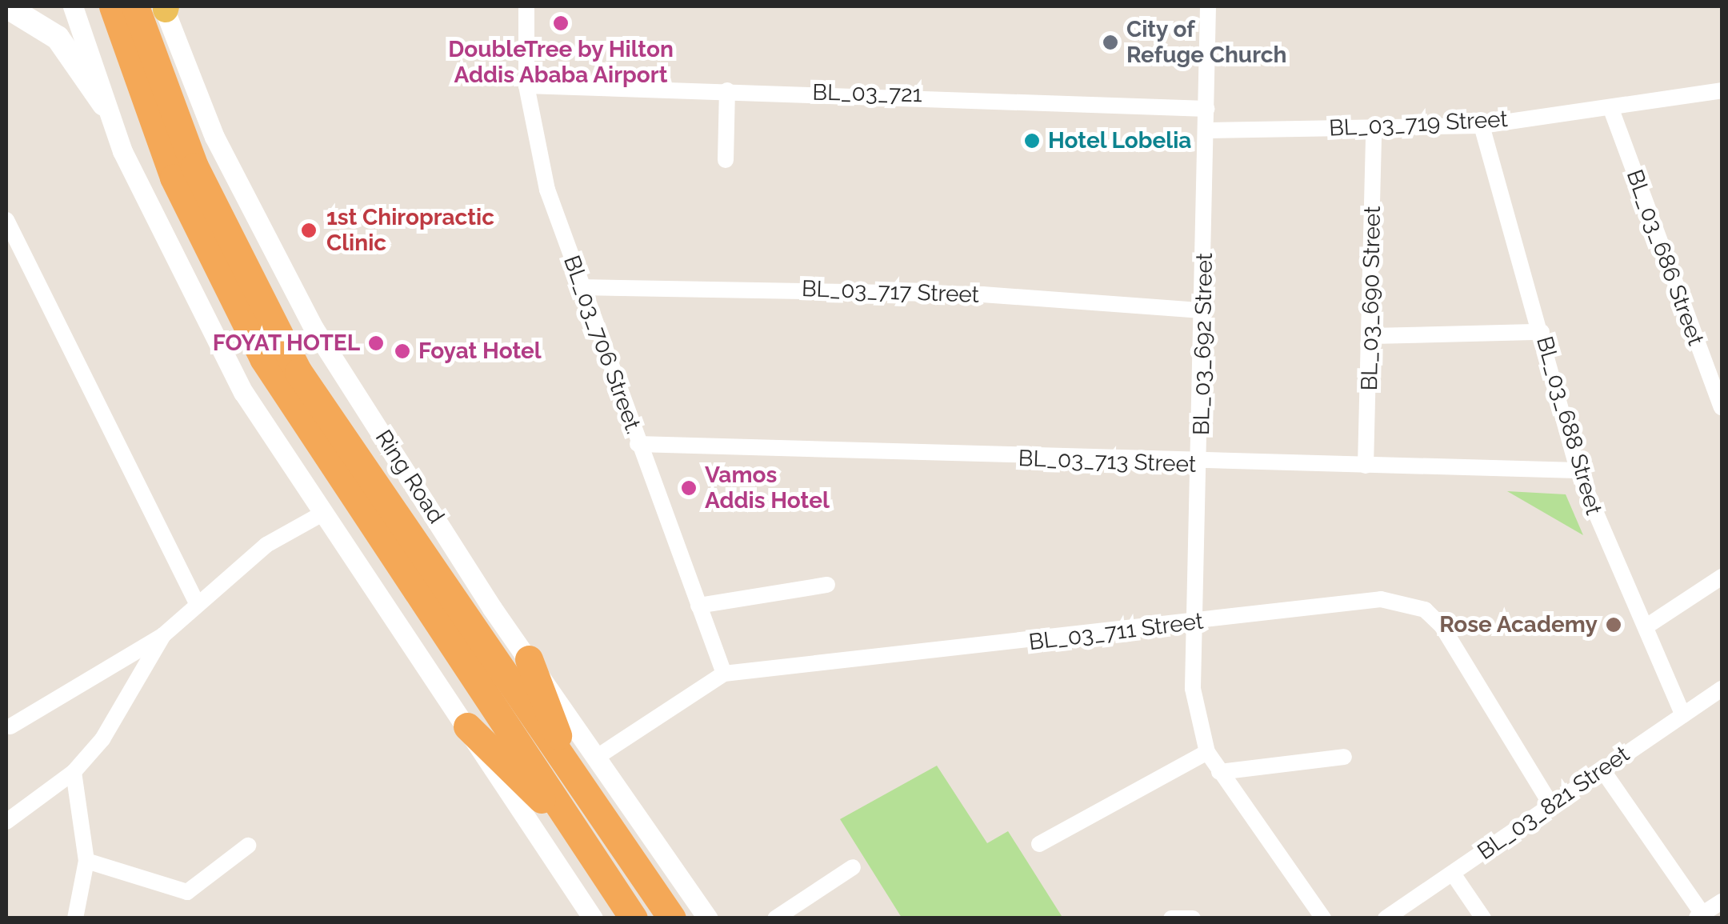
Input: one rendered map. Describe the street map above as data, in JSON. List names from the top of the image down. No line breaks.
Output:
{"streets":{"highway":["Ring Road"],"street":["BL_03_721","BL_03_719 Street","BL_03_686 Street","BL_03_717 Street","BL_03_690 Street","BL_03_692 Street","BL_03_706 Street.","BL_03_688 Street","BL_03_713 Street","BL_03_711 Street","BL_03_821 Street"]},"crossings":[["BL_03_721","BL_03_692 Street"],["BL_03_721","BL_03_706 Street."],["BL_03_719 Street","BL_03_686 Street"],["BL_03_719 Street","BL_03_690 Street"],["BL_03_719 Street","BL_03_692 Street"],["BL_03_719 Street","BL_03_688 Street"],["BL_03_717 Street","BL_03_692 Street"],["BL_03_717 Street","BL_03_706 Street."],["BL_03_690 Street","BL_03_713 Street"],["BL_03_692 Street","BL_03_713 Street"],["BL_03_692 Street","BL_03_711 Street"],["BL_03_706 Street.","BL_03_713 Street"],["BL_03_706 Street.","BL_03_711 Street"],["BL_03_688 Street","BL_03_713 Street"],["BL_03_688 Street","BL_03_821 Street"],["Ring Road","BL_03_711 Street"],["BL_03_711 Street","BL_03_821 Street"]],"places":["DoubleTree by Hilton Addis Ababa Airport","City of Refuge Church","Hotel Lobelia","1st Chiropractic Clinic","FOYAT HOTEL","Foyat Hotel","Vamos Addis Hotel","Rose Academy"]}
